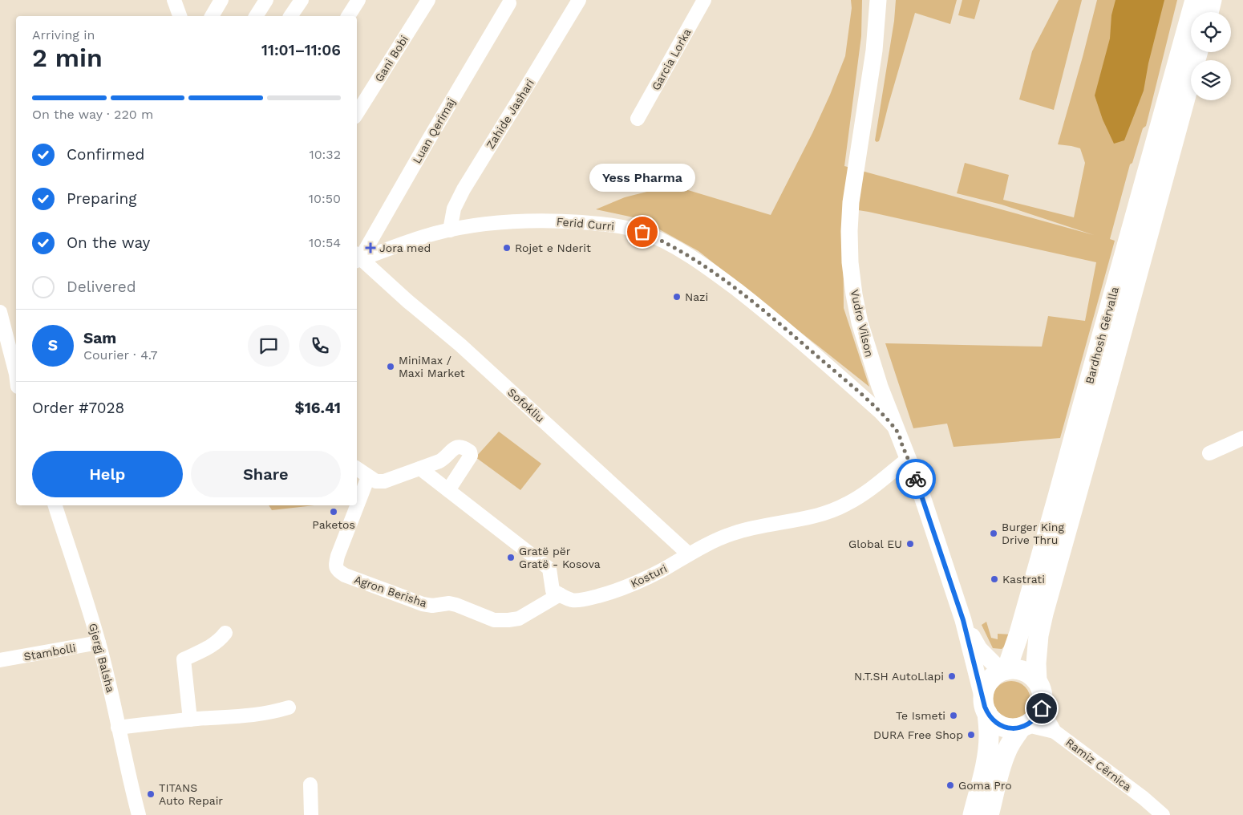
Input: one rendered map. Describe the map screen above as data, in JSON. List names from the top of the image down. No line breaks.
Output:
{"streets":{"highway":["Bardhosh Gërvalla"],"main road":["Vudro Vilson"],"street":["Gani Bobi","Garcia Lorka","Zahide Jashari","Luan Qerimaj","Ferid Curri","Sofokliu","Kosturi","Agron Berisha","Stambolli","Gjergj Balsha","Ramiz Cërnica"]},"crossings":[["Zahide Jashari","Ferid Curri"],["Luan Qerimaj","Ferid Curri"],["Luan Qerimaj","Sofokliu"],["Ferid Curri","Vudro Vilson"],["Ferid Curri","Sofokliu"],["Vudro Vilson","Kosturi"],["Bardhosh Gërvalla","Ramiz Cërnica"],["Sofokliu","Kosturi"],["Kosturi","Agron Berisha"],["Stambolli","Gjergj Balsha"]],"places":{"other":["Yess Pharma","Rojet e Nderit","Nazi","MiniMax / Maxi Market","Paketos","Burger King Drive Thru","Global EU","Gratë për Gratë - Kosova","Kastrati","N.T.SH AutoLlapi","Te Ismeti","DURA Free Shop","Goma Pro","TITANS Auto Repair"],"health":["Jora med"]},"page":{"heading":["2 min","Arriving in","11:01–11:06"],"panel":["Sam","Courier · 4.7","Order #7028","$16.41"],"bar":"On the way · 220 m","list":[["Confirmed","10:32"],["Preparing","10:50"],["On the way","10:54"],"Delivered"],"bubble":"Yess Pharma","round":"S","buttons":["Help","Share"]}}
